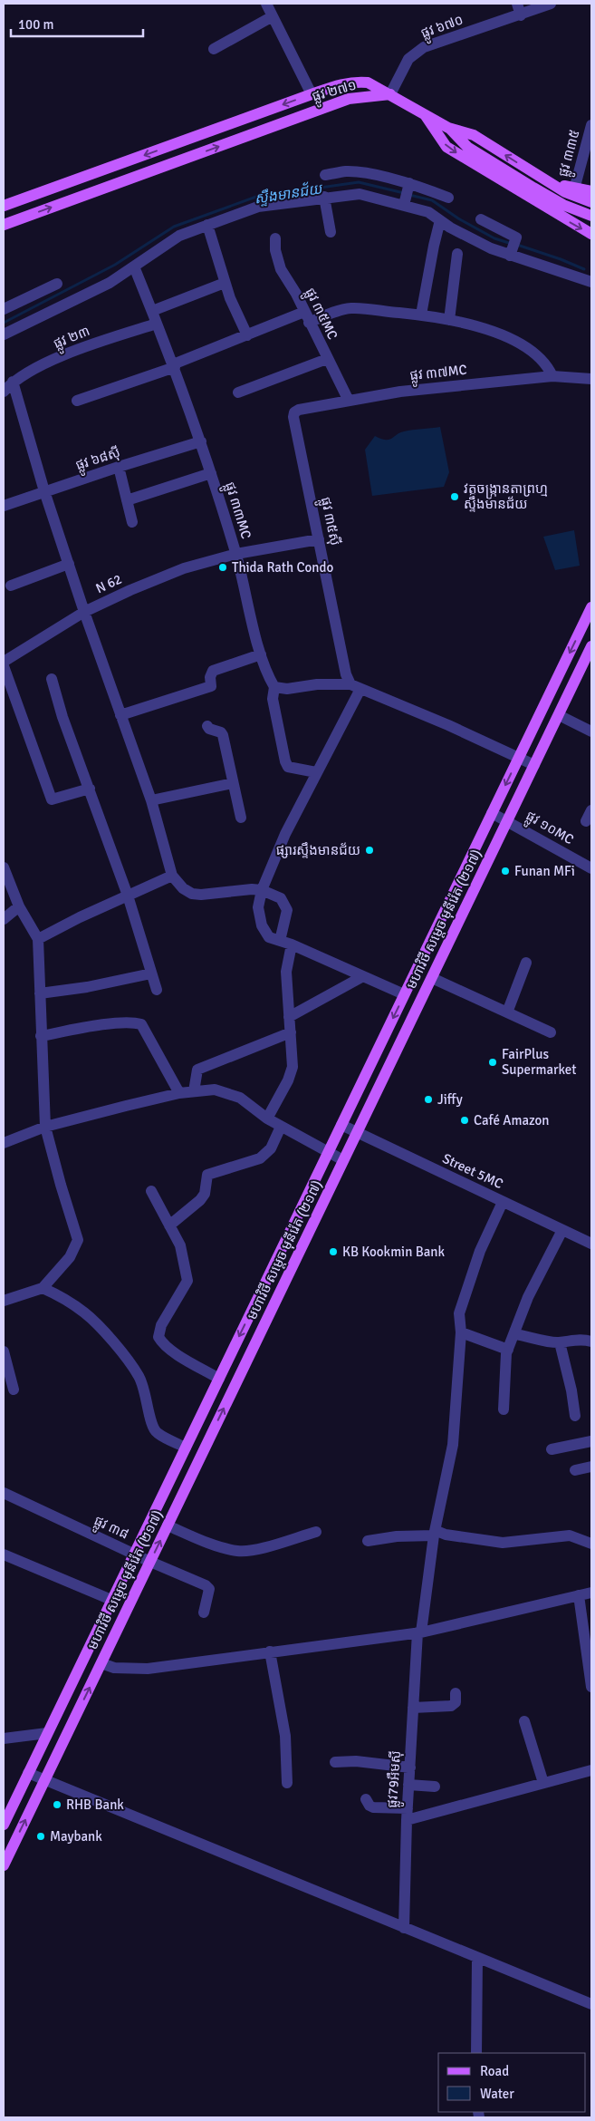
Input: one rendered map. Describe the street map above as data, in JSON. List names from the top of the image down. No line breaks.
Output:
{"streets":{"main road":["ផ្លូវ ២៧១","មហាវិថី សម្តេច មុនីរ៉េត (២១៧)"],"street":["ផ្លូវ ៦៧០","ផ្លូវ ៣៣៥","ផ្លូវ ៣៥MC","ផ្លូវ ២៣","ផ្លូវ ៣៧MC","ផ្លូវ ៦៨ស៊ី","ផ្លូវ ៣៣MC","ផ្លូវ ៣៥ស៊ី","N 62","ផ្លូវ ១០MC","Street 5MC","ផ្លូវ ៣៨","ផ្លូវ79អឹមស៊ី"]},"crossings":[["ផ្លូវ ៦៧០","ផ្លូវ ២៧១"],["ផ្លូវ ៣៥MC","ផ្លូវ ៣៧MC"],["ផ្លូវ ២៣","ផ្លូវ ៣៣MC"],["ផ្លូវ ៣៧MC","ផ្លូវ ៣៥ស៊ី"],["ផ្លូវ ៦៨ស៊ី","ផ្លូវ ៣៣MC"],["ផ្លូវ ៣៣MC","N 62"],["ផ្លូវ ៣៥ស៊ី","N 62"],["ផ្លូវ ១០MC","មហាវិថី សម្តេច មុនីរ៉េត (២១៧)"],["មហាវិថី សម្តេច មុនីរ៉េត (២១៧)","Street 5MC"],["មហាវិថី សម្តេច មុនីរ៉េត (២១៧)","ផ្លូវ ៣៨"],["Street 5MC","ផ្លូវ79អឹមស៊ី"]],"water":["ស្ទឹងមានជ័យ"],"places":["វត្តចង្ក្រានតាព្រហ្ម ស្ទឹងមានជ័យ","Thida Rath Condo","ផ្សារស្ទឹងមានជ័យ","Funan MFi","FairPlus Supermarket","Jiffy","Café Amazon","KB Kookmin Bank","RHB Bank","Maybank"],"legend":["Road","Water"],"scale_bar":"100 m"}
